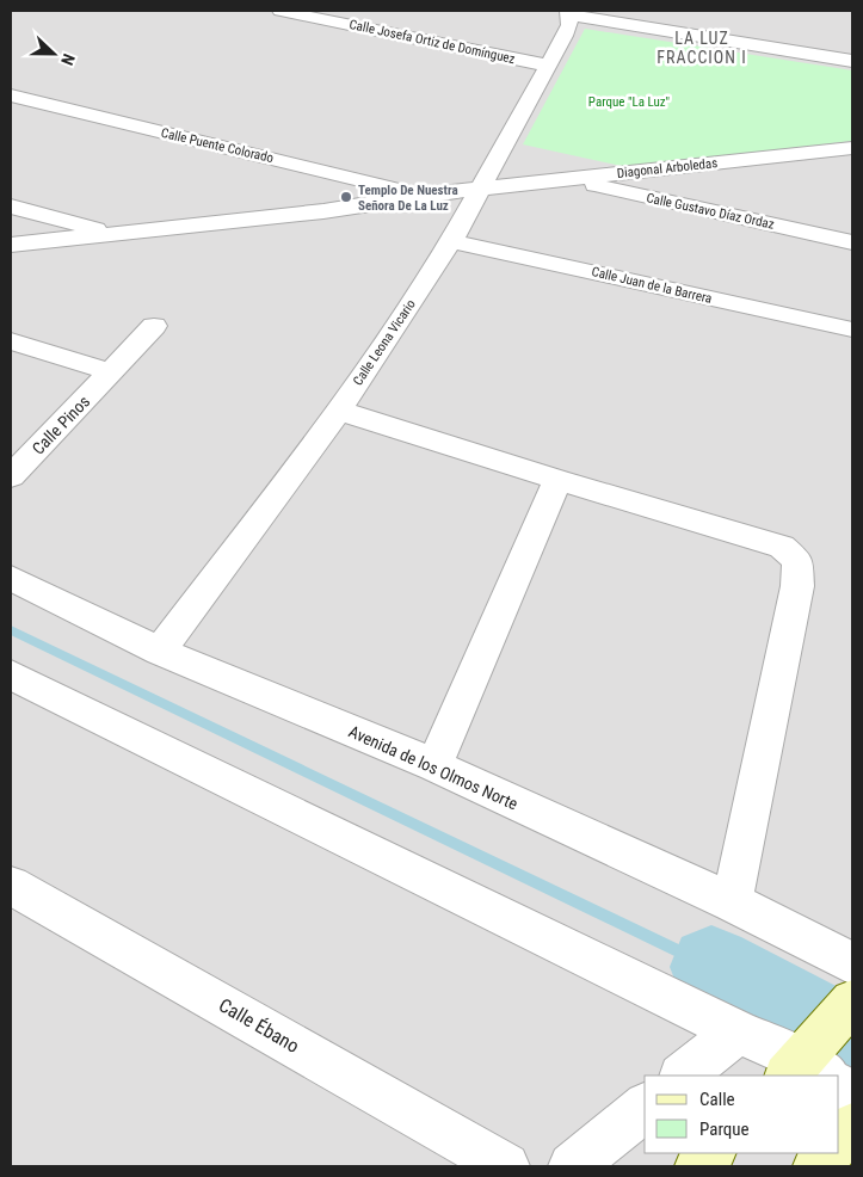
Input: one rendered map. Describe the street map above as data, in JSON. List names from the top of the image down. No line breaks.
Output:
{"streets":{"street":["Calle Josefa Ortiz de Domínguez","Calle Puente Colorado","Diagonal Arboledas","Calle Gustavo Díaz Ordaz","Calle Juan de la Barrera","Calle Leona Vicario","Calle Pinos","Avenida de los Olmos Norte","Calle Ébano"]},"crossings":[["Calle Josefa Ortiz de Domínguez","Calle Leona Vicario"],["Calle Puente Colorado","Diagonal Arboledas"],["Diagonal Arboledas","Calle Gustavo Díaz Ordaz"],["Diagonal Arboledas","Calle Leona Vicario"],["Calle Juan de la Barrera","Calle Leona Vicario"],["Calle Leona Vicario","Avenida de los Olmos Norte"]],"districts":["LA LUZ FRACCION I"],"parks":["Parque \"La Luz\""],"places":["Templo De Nuestra Señora De La Luz"],"legend":["Calle","Parque"],"north":"right"}
